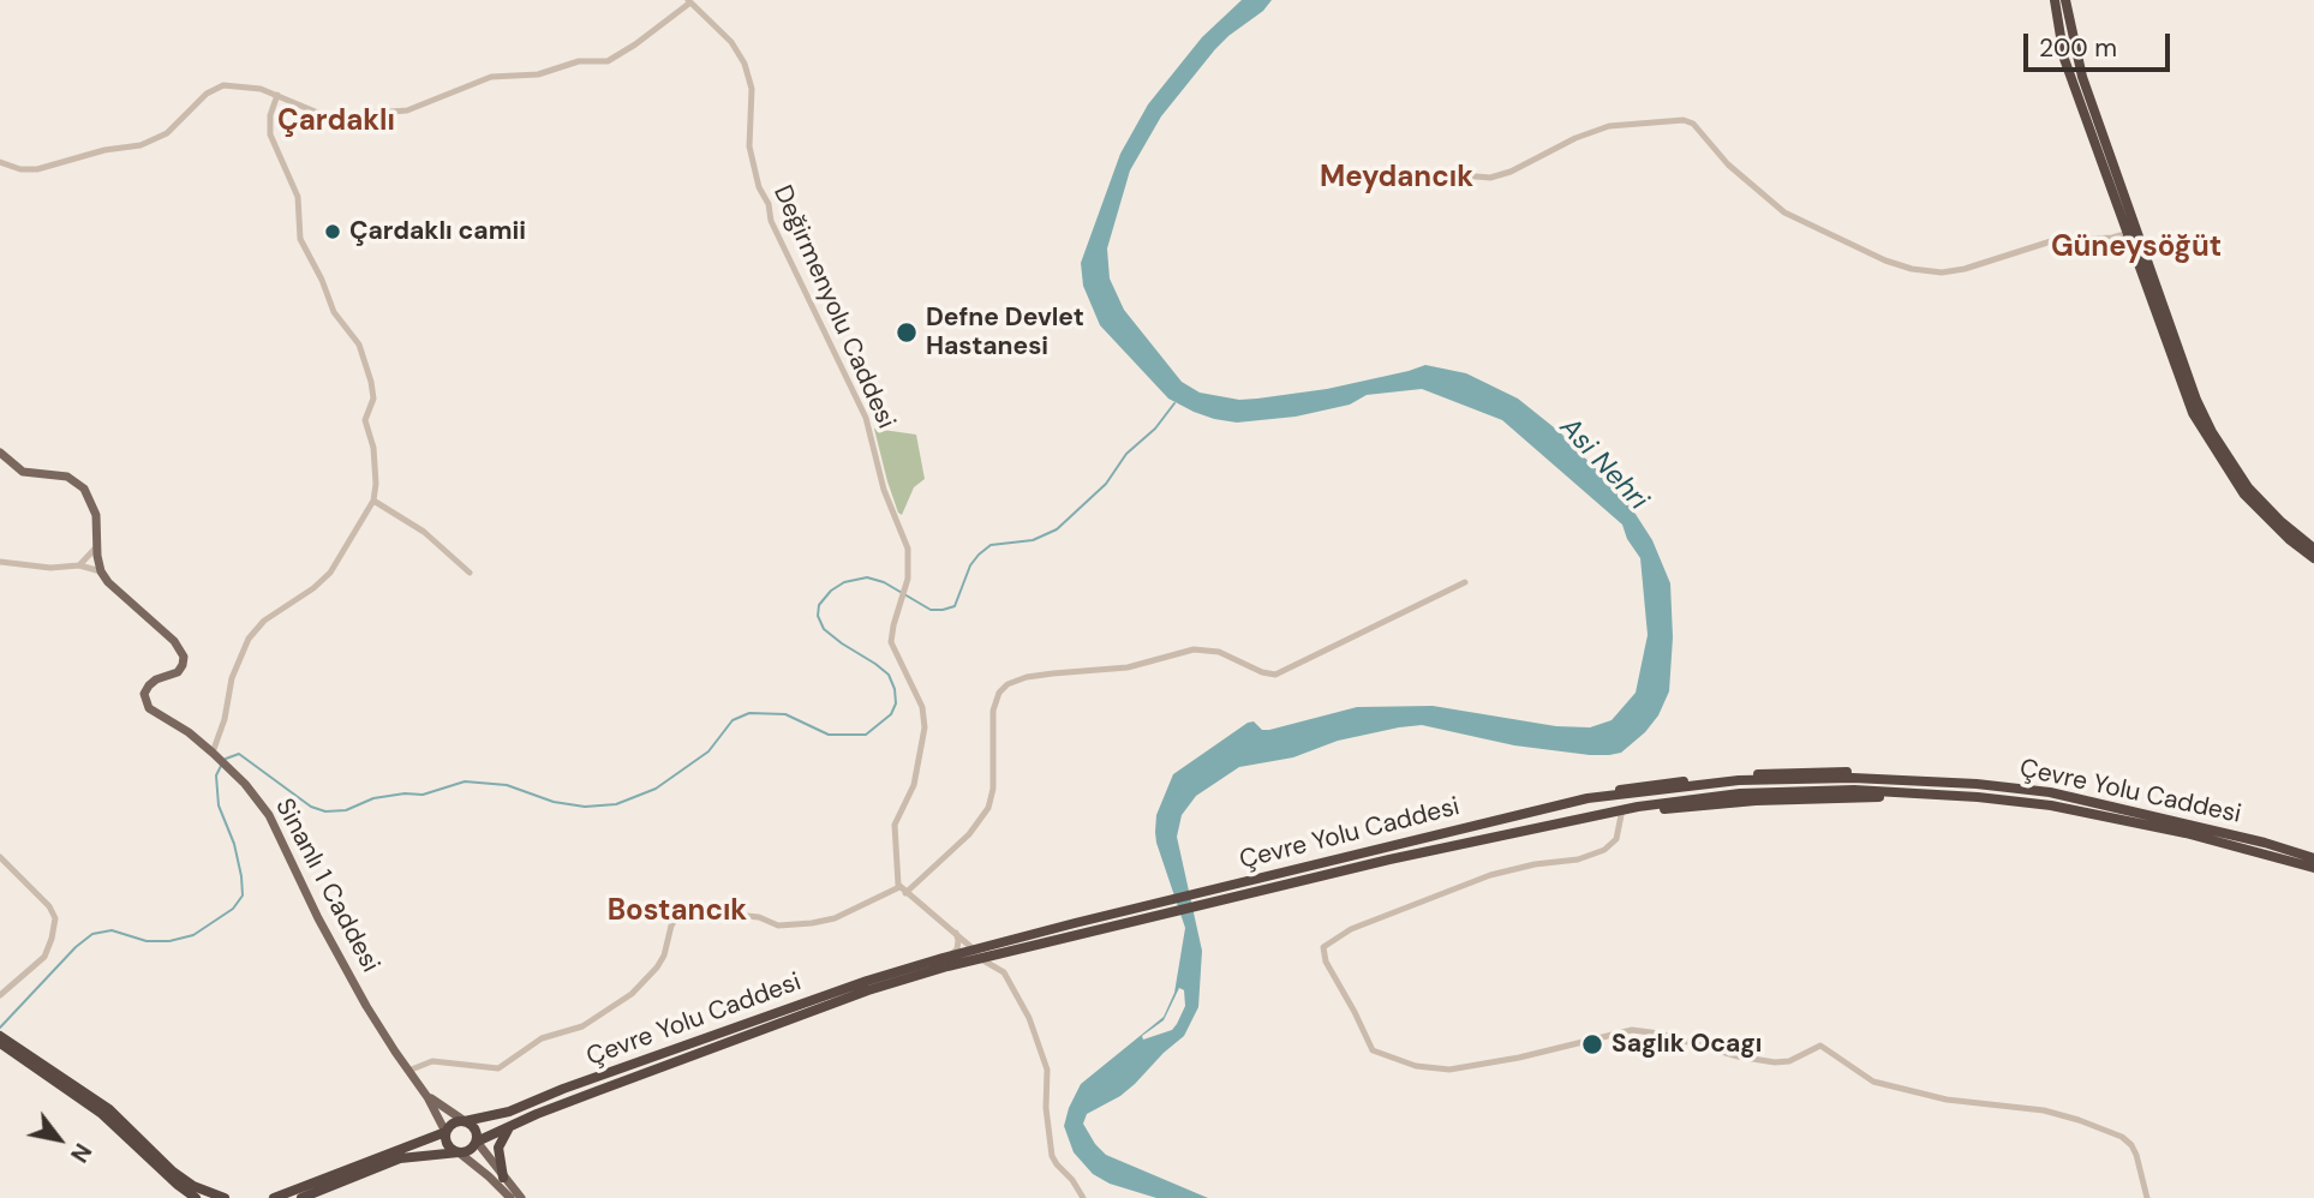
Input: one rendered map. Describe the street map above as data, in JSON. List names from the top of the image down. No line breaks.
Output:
{"streets":{"highway":["Çevre Yolu Caddesi"],"main road":["Sinanlı 1 Caddesi"],"street":["Değirmenyolu Caddesi"]},"crossings":[["Çevre Yolu Caddesi","Sinanlı 1 Caddesi"]],"districts":["Çardaklı","Meydancık","Güneysöğüt","Bostancık"],"water":["Asi Nehri"],"places":["Çardaklı camii","Defne Devlet Hastanesi","Saglık Ocagı"],"scale_bar":"200 m","north":"bottom right"}
